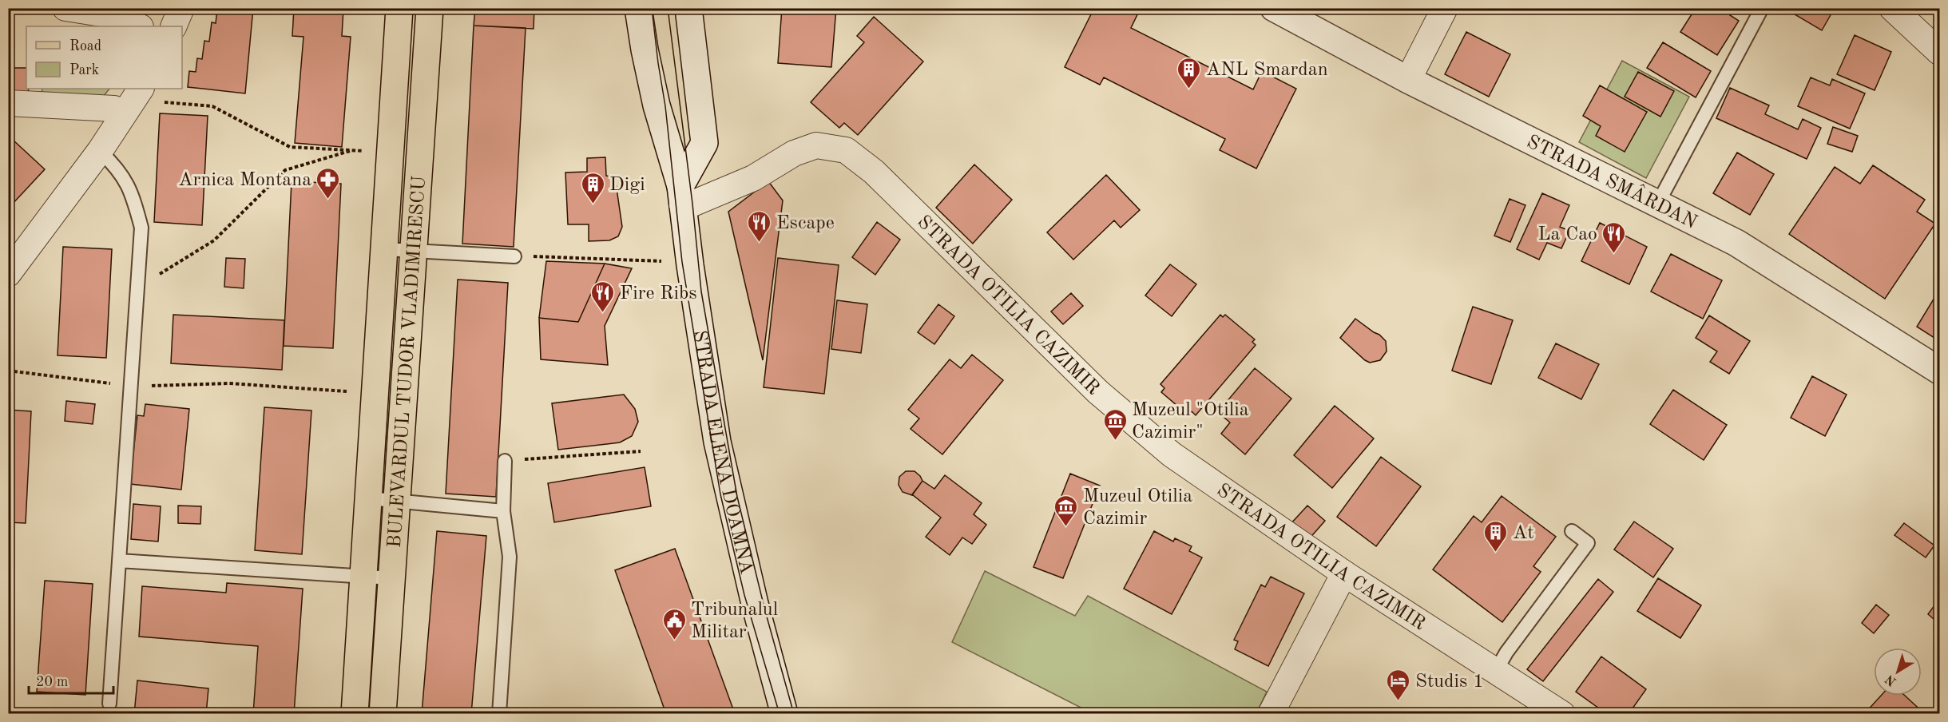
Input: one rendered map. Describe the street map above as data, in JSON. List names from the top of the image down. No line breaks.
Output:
{"streets":{"main road":["STRADA SMÂRDAN","BULEVARDUL TUDOR VLADIMIRESCU","STRADA ELENA DOAMNA"],"street":["STRADA OTILIA CAZIMIR"]},"crossings":[["STRADA OTILIA CAZIMIR","STRADA ELENA DOAMNA"]],"places":{"building":["ANL Smardan","Digi","At"],"pharmacy":["Arnica Montana"],"restaurant":["Escape","La Cao","Fire Ribs"],"museum":["Muzeul \"Otilia Cazimir\"","Muzeul Otilia Cazimir"],"public building":["Tribunalul Militar"],"hotel":["Studis 1"]},"legend":["Road","Park"],"scale_bar":"20 m","north":"bottom left"}
